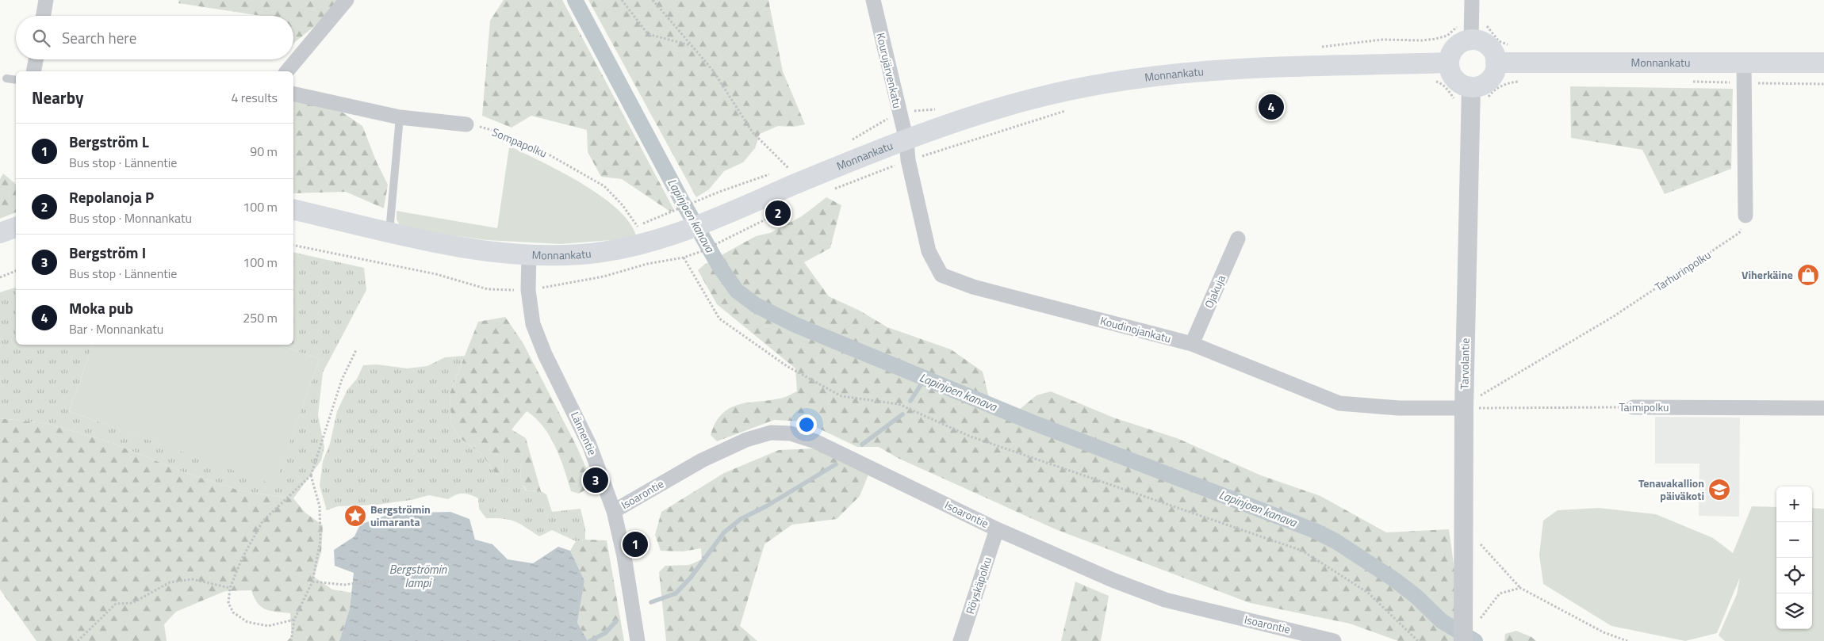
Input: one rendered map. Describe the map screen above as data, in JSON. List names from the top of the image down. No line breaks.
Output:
{"streets":{"main road":["Monnankatu"],"street":["Kourujärvenkatu","Ojakuja","Koudinojankatu","Tarvolantie","Taimipolku","Lännentie","Isoarontie","Röyskäpolku"],"path":["Sompapolku","Tarhurinpolku"]},"crossings":[["Monnankatu","Kourujärvenkatu"],["Monnankatu","Sompapolku"],["Monnankatu","Koudinojankatu"],["Monnankatu","Tarvolantie"],["Monnankatu","Lännentie"],["Kourujärvenkatu","Koudinojankatu"],["Tarhurinpolku","Koudinojankatu"],["Tarhurinpolku","Tarvolantie"],["Tarhurinpolku","Taimipolku"],["Ojakuja","Koudinojankatu"],["Koudinojankatu","Tarvolantie"],["Koudinojankatu","Taimipolku"],["Tarvolantie","Taimipolku"],["Lännentie","Isoarontie"],["Isoarontie","Röyskäpolku"]],"water":["Lapinjoen kanava","Bergströmin lampi"],"places":{"shop":["Viherkäine"],"school or university":["Tenavakallion päiväkoti"],"place":["Bergströmin uimaranta"]},"page":{"search":"Search here","heading":["Nearby","4 results"],"pins":["4","2","3","1"],"list":[{"mark":"1","name":"Bergström L","note":"Bus stop · Lännentie","value":"90 m"},{"mark":"2","name":"Repolanoja P","note":"Bus stop · Monnankatu","value":"100 m"},{"mark":"3","name":"Bergström I","note":"Bus stop · Lännentie","value":"100 m"},{"mark":"4","name":"Moka pub","note":"Bar · Monnankatu","value":"250 m"}],"map_buttons":["+","−"]}}
